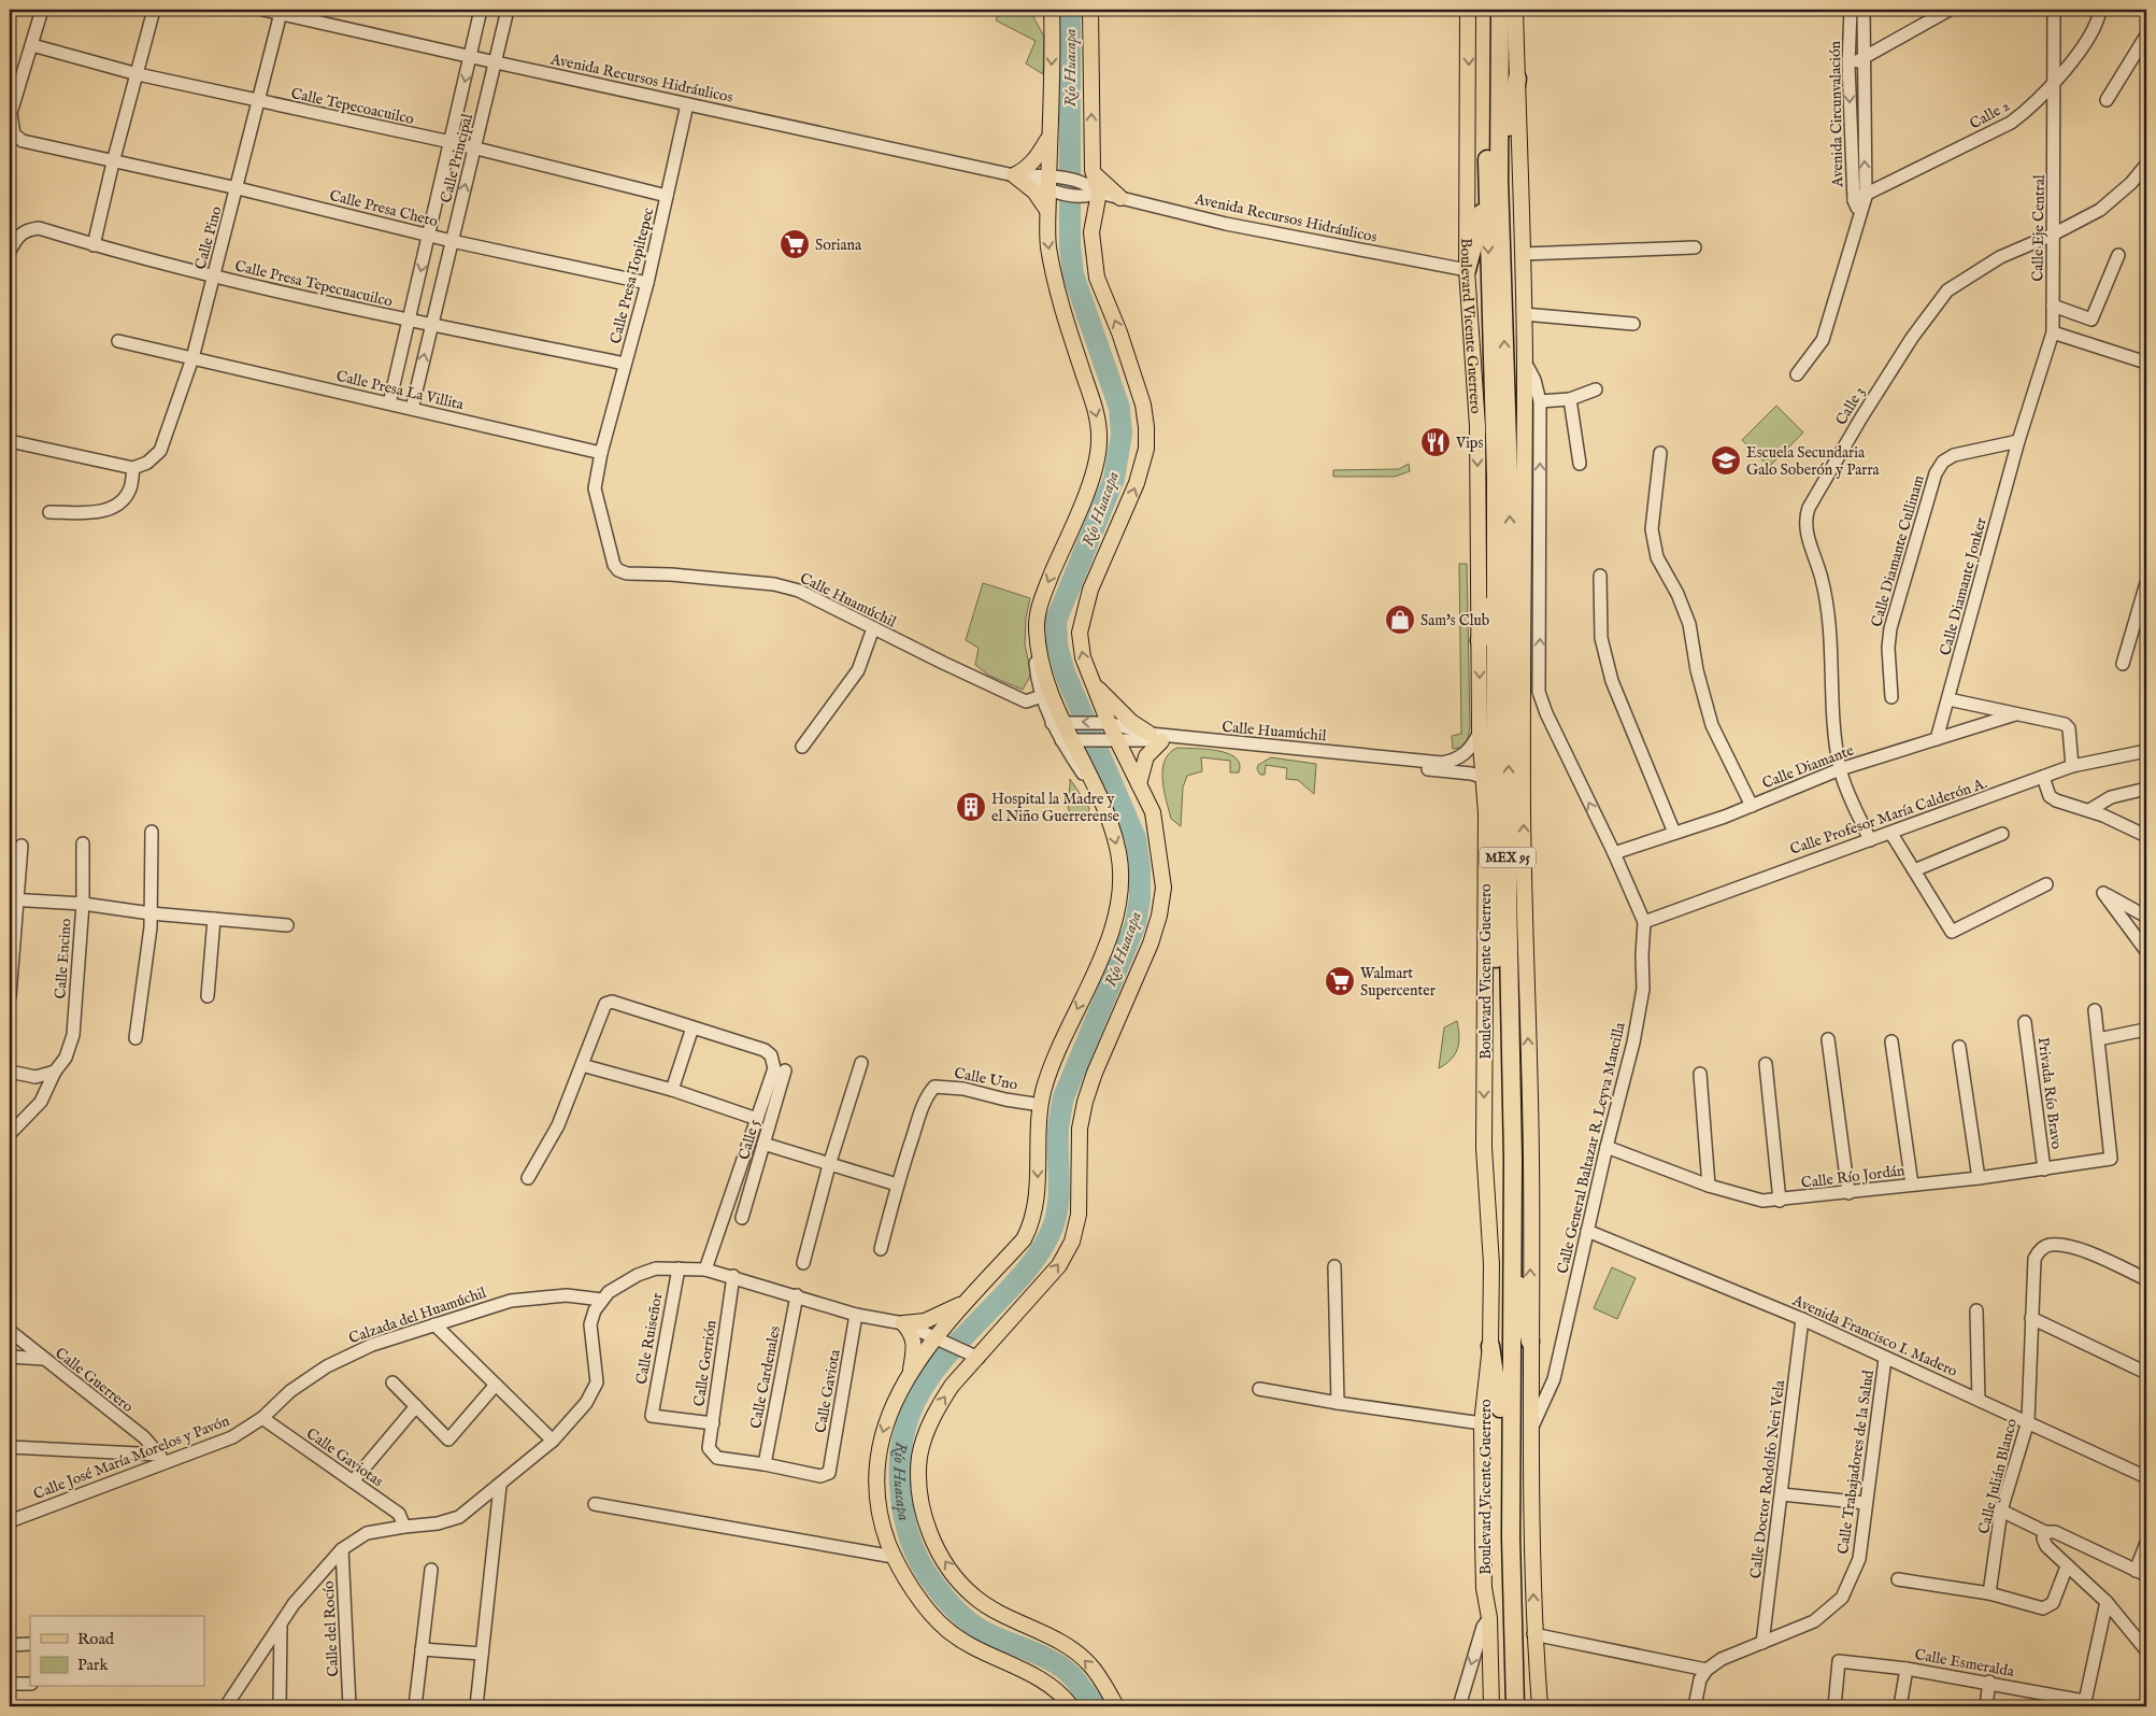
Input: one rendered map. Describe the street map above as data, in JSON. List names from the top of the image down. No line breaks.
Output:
{"streets":{"highway":["Boulevard Vicente Guerrero","MEX 95"],"street":["Avenida Recursos Hidráulicos","Calle Tepecoacuilco","Avenida Circunvalación","Calle 2","Calle Principal","Calle Presa Cheto","Calle Eje Central","Calle Pino","Calle Presa Topiltepec","Calle Presa Tepecuacuilco","Calle Presa La Villita","Calle 3","Calle Diamante Cullinam","Calle Diamante Jonker","Calle Huamúchil","Calle Diamante","Calle Profesor María Calderón A.","Calle Encino","Calle Uno","Privada Río Bravo","Calle 5","Calle General Baltazar R. Leyva Mancilla","Calle Río Jordán","Calzada del Huamúchil","Avenida Francisco I. Madero","Calle Ruiseñor","Calle Gorrión","Calle Cardenales","Calle Guerrero","Calle Gaviota","Calle José María Morelos y Pavón","Calle Gaviotas","Calle Trabajadores de la Salud","Calle Julián Blanco","Calle Doctor Rodolfo Neri Vela","Calle del Rocío","Calle Esmeralda"]},"crossings":[["Avenida Recursos Hidráulicos","Calle Principal"],["Avenida Recursos Hidráulicos","Calle Pino"],["Avenida Recursos Hidráulicos","Calle Presa Topiltepec"],["Avenida Recursos Hidráulicos","Boulevard Vicente Guerrero"],["Calle Tepecoacuilco","Calle Principal"],["Calle Tepecoacuilco","Calle Presa Cheto"],["Calle Tepecoacuilco","Calle Pino"],["Calle Tepecoacuilco","Calle Presa Topiltepec"],["Avenida Circunvalación","Calle 2"],["Calle 2","Calle Eje Central"],["Calle Principal","Calle Presa Cheto"],["Calle Principal","Calle Presa Tepecuacuilco"],["Calle Principal","Calle Presa La Villita"],["Calle Presa Cheto","Calle Pino"],["Calle Presa Cheto","Calle Presa Topiltepec"],["Calle Eje Central","Calle 3"],["Calle Eje Central","Calle Diamante Cullinam"],["Calle Eje Central","Calle Diamante Jonker"],["Calle Pino","Calle Presa Tepecuacuilco"],["Calle Pino","Calle Presa La Villita"],["Calle Presa Topiltepec","Calle Presa Tepecuacuilco"],["Calle Presa Topiltepec","Calle Presa La Villita"],["Calle Presa Topiltepec","Calle Huamúchil"],["Boulevard Vicente Guerrero","Calle Huamúchil"],["Calle 3","Calle Diamante"],["Calle 3","Calle Profesor María Calderón A."],["Calle Diamante Cullinam","Calle Diamante Jonker"],["Calle Diamante Jonker","Calle Diamante"],["Calle Profesor María Calderón A.","Calle General Baltazar R. Leyva Mancilla"],["Privada Río Bravo","Calle Río Jordán"],["Calle General Baltazar R. Leyva Mancilla","Calle Río Jordán"],["Calle General Baltazar R. Leyva Mancilla","Avenida Francisco I. Madero"],["Calzada del Huamúchil","Calle José María Morelos y Pavón"],["Calzada del Huamúchil","Calle Gaviotas"],["Avenida Francisco I. Madero","Calle Trabajadores de la Salud"],["Avenida Francisco I. Madero","Calle Julián Blanco"],["Avenida Francisco I. Madero","Calle Doctor Rodolfo Neri Vela"],["Calle Ruiseñor","Calle Gorrión"],["Calle Gorrión","Calle Cardenales"],["Calle Gorrión","Calle Gaviota"],["Calle Cardenales","Calle Gaviota"],["Calle Guerrero","Calle José María Morelos y Pavón"],["Calle José María Morelos y Pavón","Calle Gaviotas"],["Calle Trabajadores de la Salud","Calle Doctor Rodolfo Neri Vela"]],"water":["Río Huacapa"],"places":{"supermarket":["Soriana","Walmart Supercenter"],"restaurant":["Vips"],"school or university":["Escuela Secundaria Galo Soberón y Parra"],"shop":["Sam's Club"],"building":["Hospital la Madre y el Niño Guerrerense"]},"legend":["Road","Park"]}
